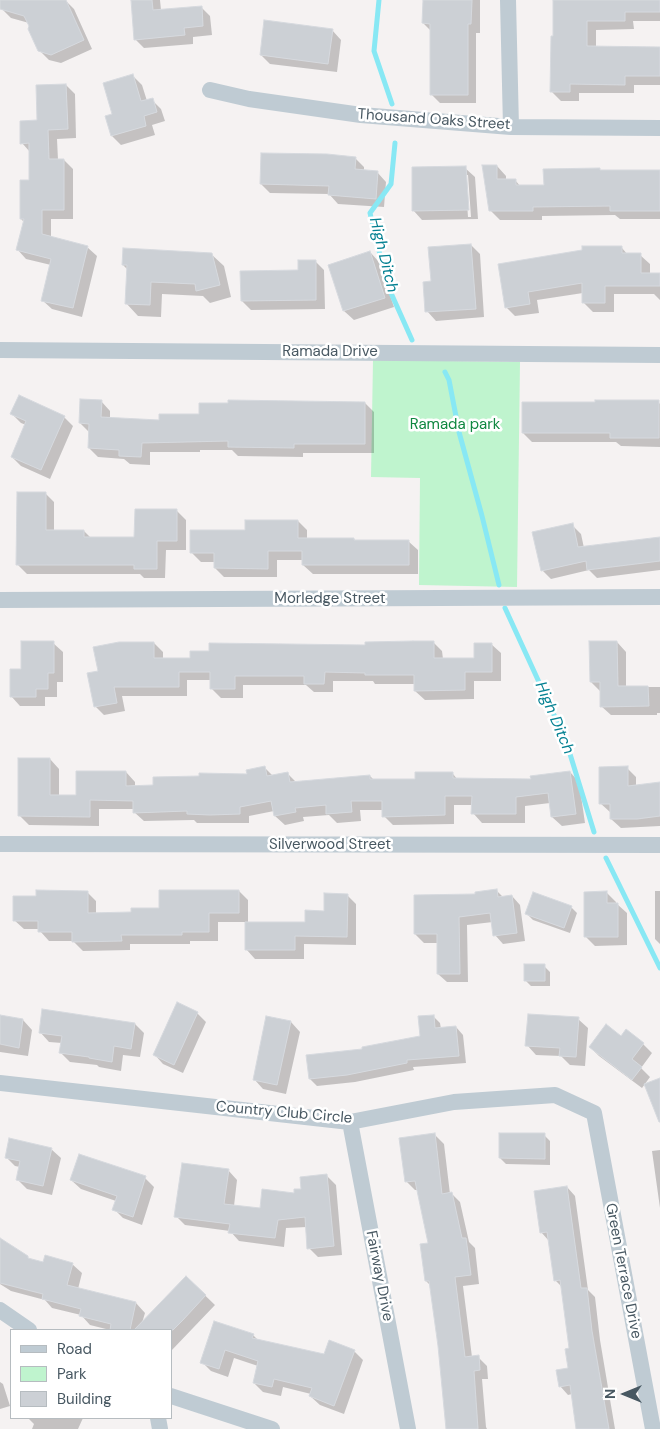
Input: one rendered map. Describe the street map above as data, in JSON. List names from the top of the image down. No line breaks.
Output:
{"streets":{"street":["Thousand Oaks Street","Ramada Drive","Morledge Street","Silverwood Street","Country Club Circle","Green Terrace Drive","Fairway Drive"]},"crossings":[["Country Club Circle","Green Terrace Drive"],["Country Club Circle","Fairway Drive"]],"water":["High Ditch"],"parks":["Ramada park"],"legend":["Road","Park","Building"],"north":"left"}
